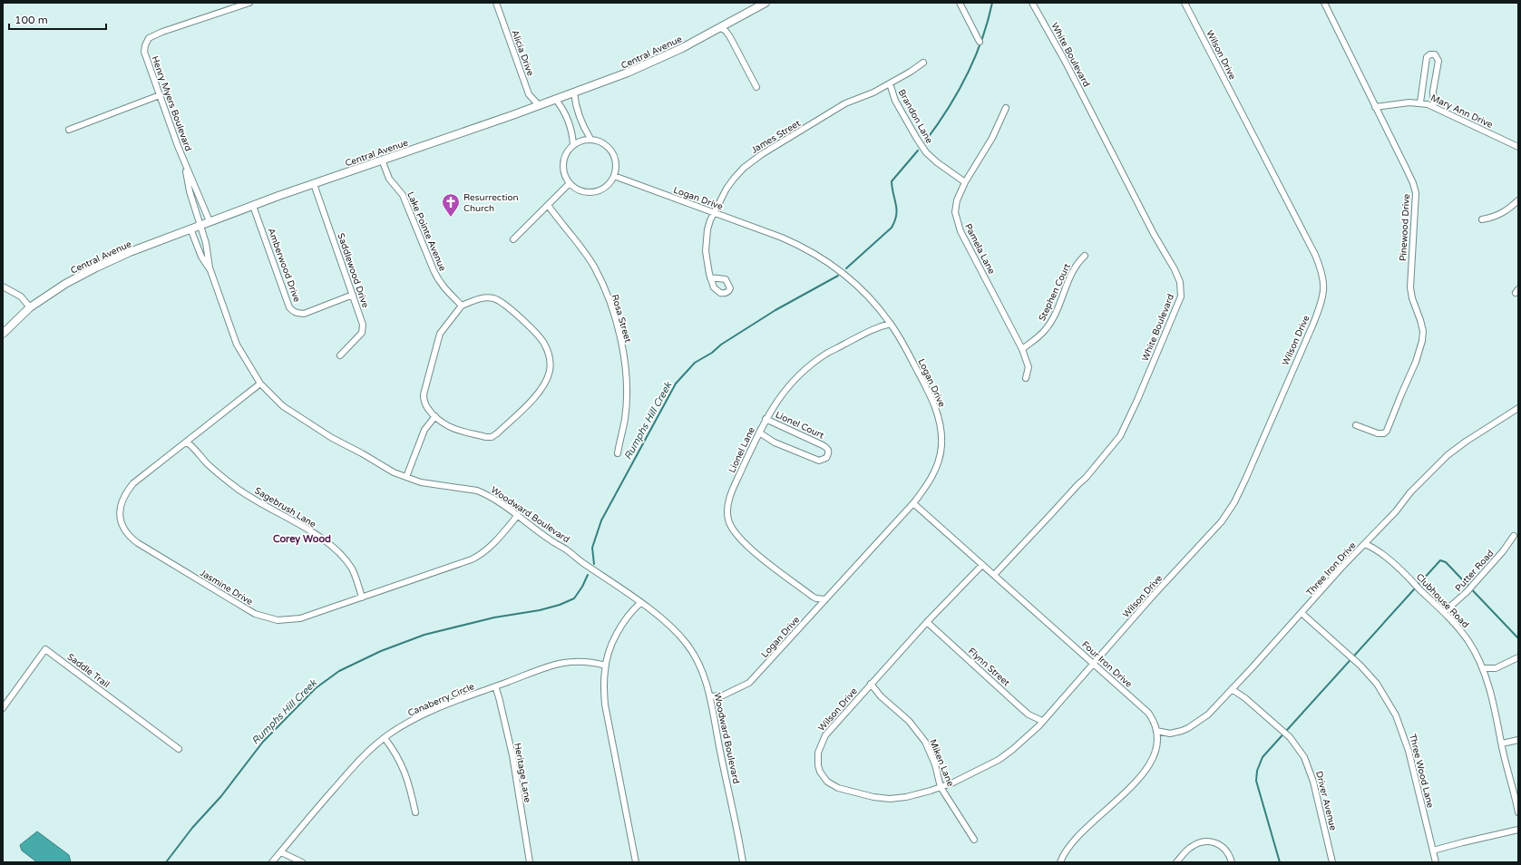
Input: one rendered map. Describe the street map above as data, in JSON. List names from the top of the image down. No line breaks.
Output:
{"streets":{"street":["Central Avenue","Alicia Drive","White Boulevard","Wilson Drive","Henry Myers Boulevard","Mary Ann Drive","Brandon Lane","James Street","Logan Drive","Pinewood Drive","Lake Pointe Avenue","Pamela Lane","Amberwood Drive","Saddlewood Drive","Stephen Court","Rosa Street","Lionel Court","Lionel Lane","Sagebrush Lane","Woodward Boulevard","Three Iron Drive","Putter Road","Jasmine Drive","Clubhouse Road","Four Iron Drive","Flynn Street","Saddle Trail","Canaberry Circle","Miken Lane","Three Wood Lane","Heritage Lane","Driver Avenue"]},"crossings":[["Central Avenue","Alicia Drive"],["Central Avenue","Henry Myers Boulevard"],["Central Avenue","Lake Pointe Avenue"],["Central Avenue","Amberwood Drive"],["Central Avenue","Saddlewood Drive"],["Central Avenue","Woodward Boulevard"],["White Boulevard","Four Iron Drive"],["Wilson Drive","Four Iron Drive"],["Wilson Drive","Flynn Street"],["Wilson Drive","Miken Lane"],["Henry Myers Boulevard","Woodward Boulevard"],["Mary Ann Drive","Pinewood Drive"],["Brandon Lane","James Street"],["Brandon Lane","Pamela Lane"],["James Street","Logan Drive"],["Logan Drive","Lionel Lane"],["Logan Drive","Woodward Boulevard"],["Logan Drive","Four Iron Drive"],["Pamela Lane","Stephen Court"],["Amberwood Drive","Saddlewood Drive"],["Lionel Court","Lionel Lane"],["Sagebrush Lane","Jasmine Drive"],["Woodward Boulevard","Jasmine Drive"],["Three Iron Drive","Clubhouse Road"],["Three Iron Drive","Four Iron Drive"],["Three Iron Drive","Three Wood Lane"],["Three Iron Drive","Driver Avenue"],["Putter Road","Clubhouse Road"],["Canaberry Circle","Heritage Lane"]],"districts":["Corey Wood"],"water":["Rumphs Hill Creek"],"places":{"church":["Resurrection Church"]},"scale_bar":"100 m"}
